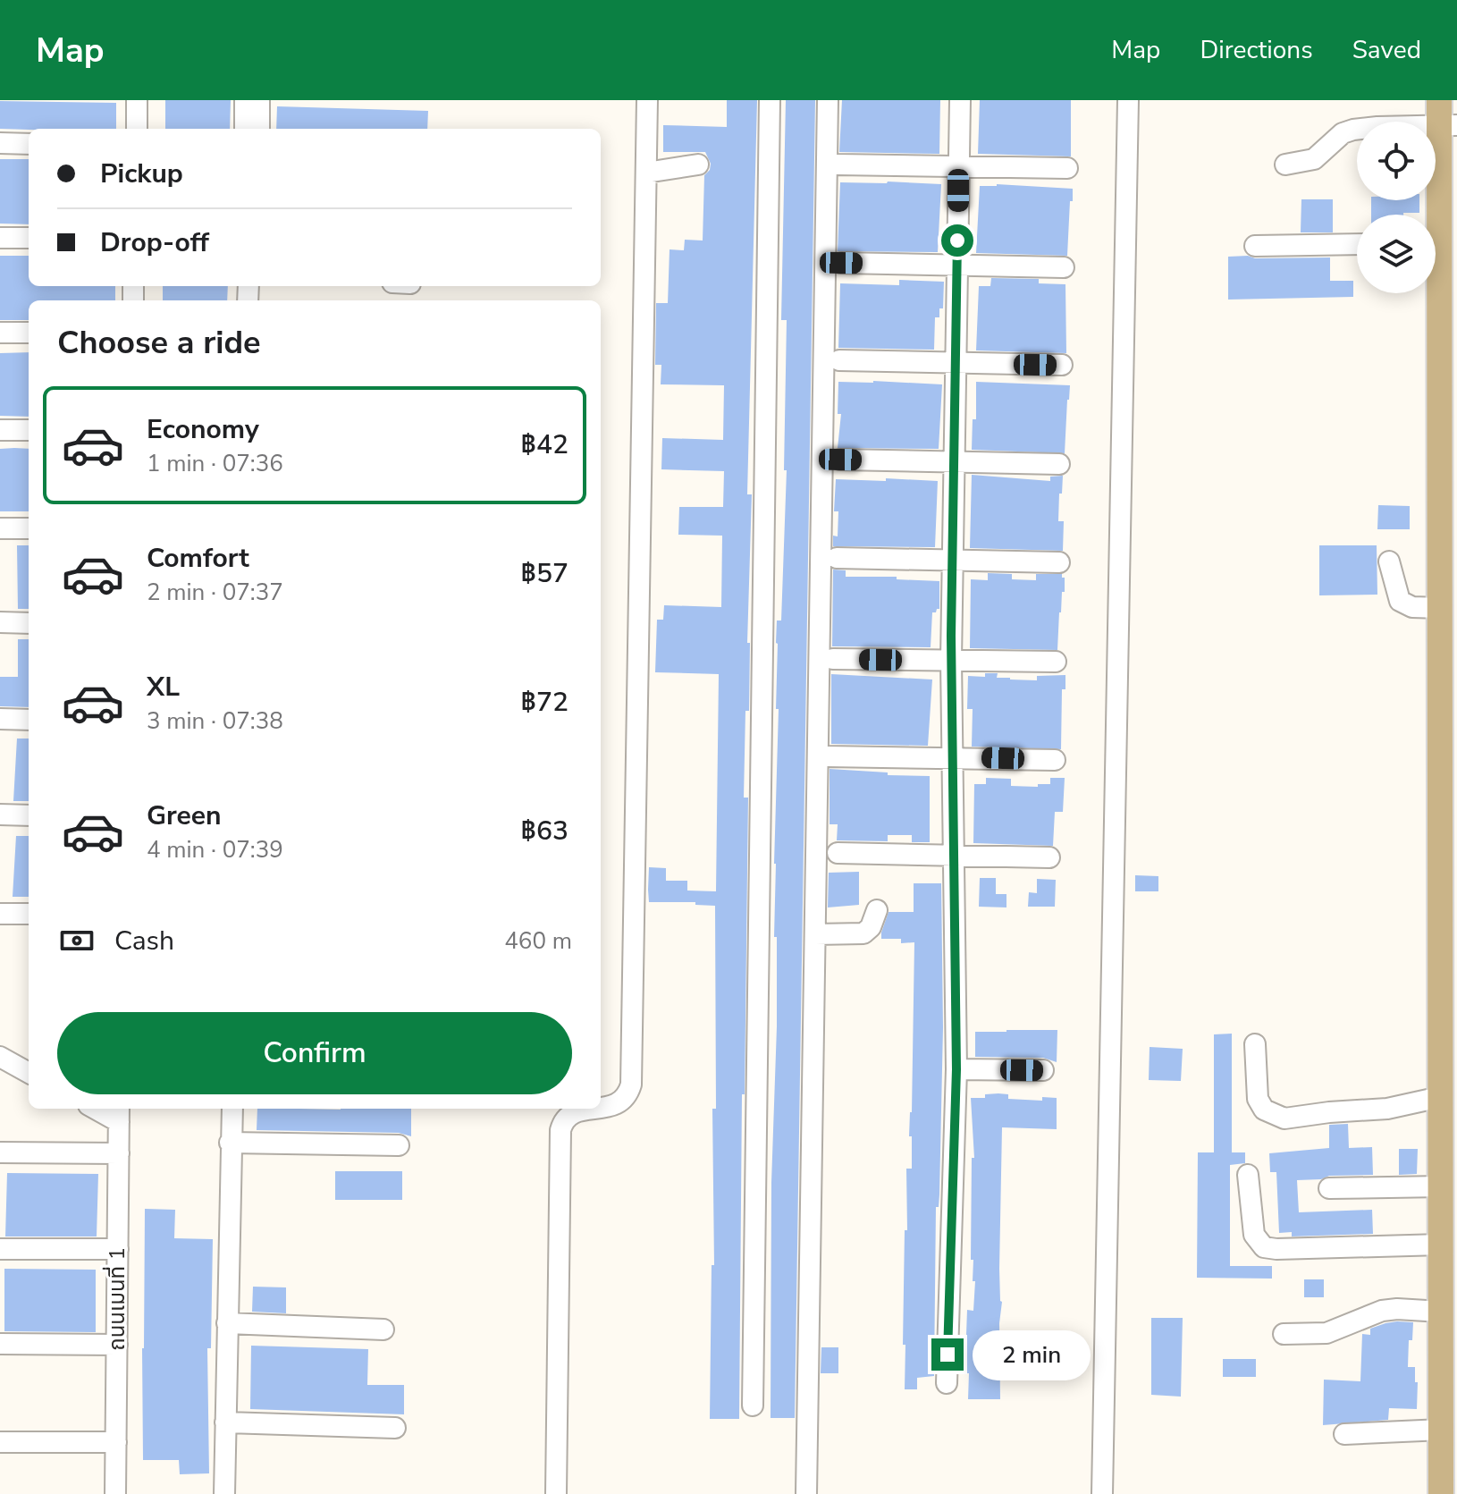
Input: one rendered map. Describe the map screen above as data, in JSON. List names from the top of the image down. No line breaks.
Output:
{"streets":{"street":["ถนนเมนที่ 1"]},"page":{"header":"Map","nav":["Map","Directions","Saved"],"banner":["Pickup","Drop-off"],"heading":"Choose a ride","list":[{"name":"Economy","note":"1 min · 07:36","value":"฿42"},{"name":"Comfort","note":"2 min · 07:37","value":"฿57"},{"name":"XL","note":"3 min · 07:38","value":"฿72"},{"name":"Green","note":"4 min · 07:39","value":"฿63"}],"pay":["Cash","460 m"],"buttons":"Confirm","bubble":"2 min"}}
